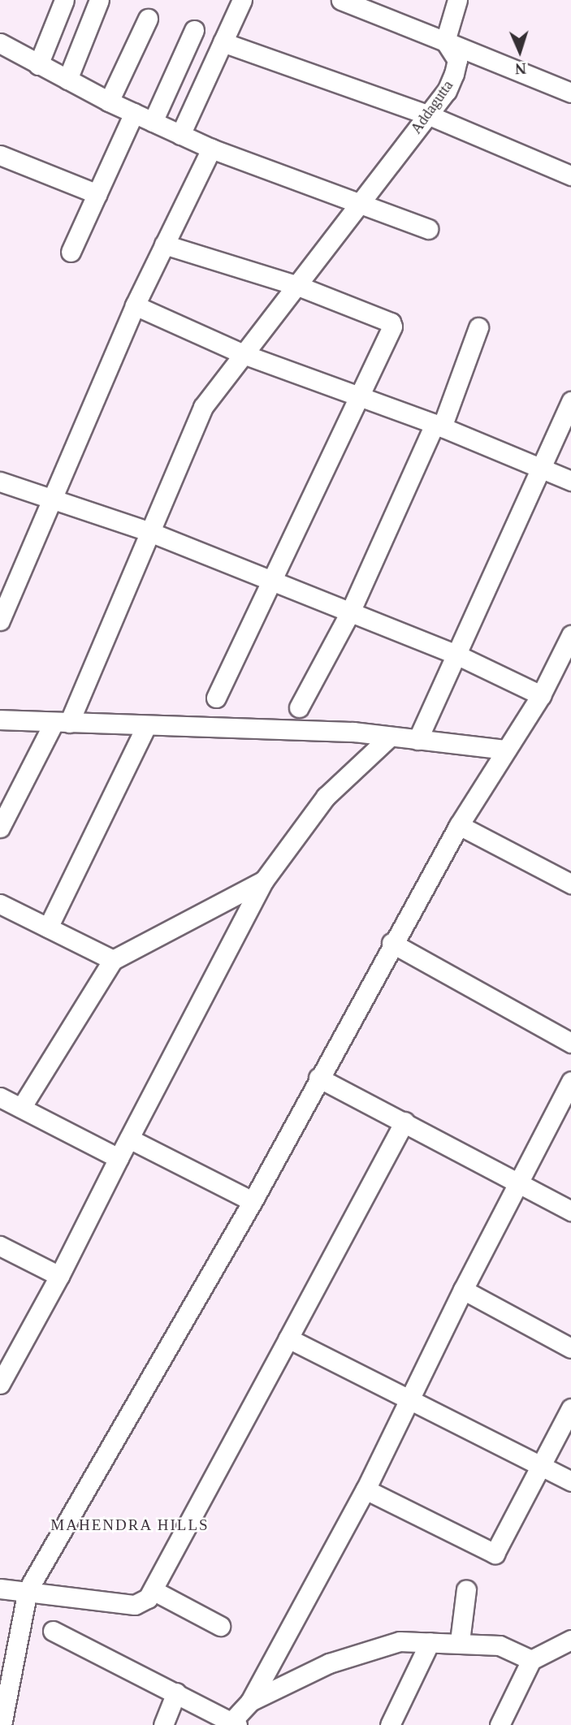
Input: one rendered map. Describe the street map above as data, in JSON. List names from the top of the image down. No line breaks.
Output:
{"streets":{"street":["Addagutta"]},"districts":["MAHENDRA HILLS"],"north":"bottom"}
